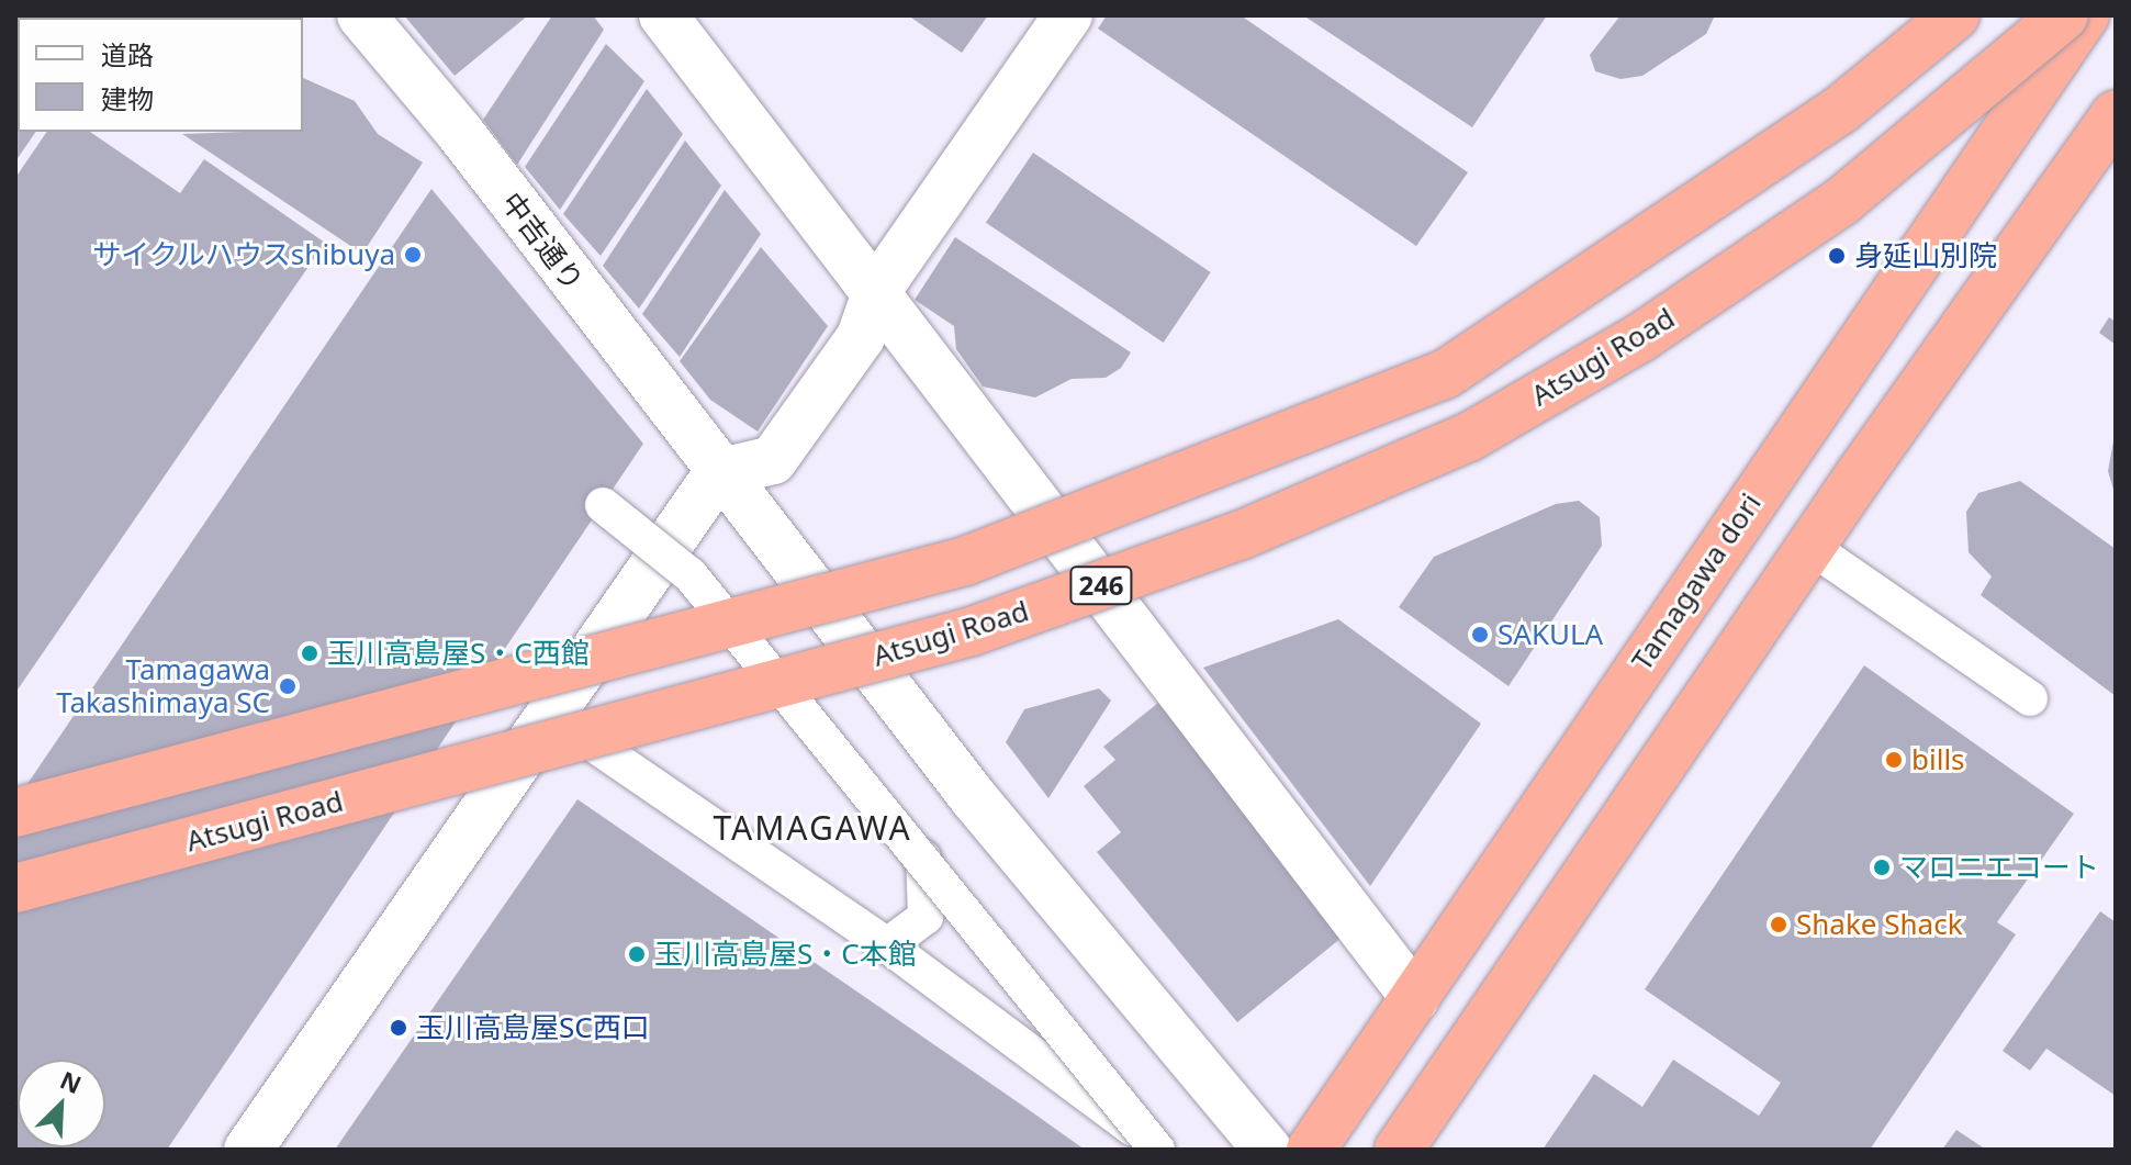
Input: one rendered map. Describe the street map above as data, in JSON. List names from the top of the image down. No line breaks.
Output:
{"streets":{"highway":["Atsugi Road","Tamagawa dori","246"],"street":["中吉通り"]},"districts":["TAMAGAWA"],"places":["サイクルハウスshibuya","身延山別院","SAKULA","玉川高島屋S・C西館","Tamagawa Takashimaya SC","bills","マロニエコート","Shake Shack","玉川高島屋S・C本館","玉川高島屋SC西口"],"legend":["道路","建物"],"north":"top right"}
